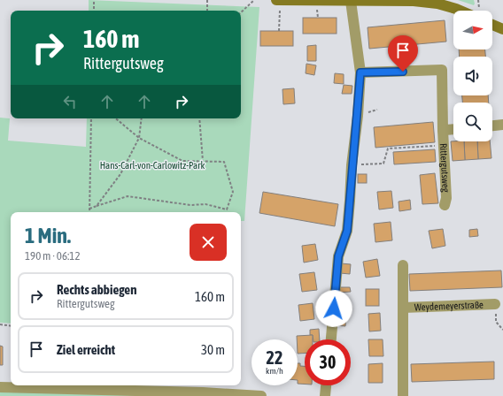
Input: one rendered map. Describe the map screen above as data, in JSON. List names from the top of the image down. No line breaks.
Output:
{"streets":{"street":["Rittergutsweg","Weydemeyerstraße"]},"parks":["Hans-Carl-von-Carlowitz-Park"],"north":"right","page":{"turn":["160 m","Rittergutsweg"],"heading":["1 Min.","190 m · 06:12"],"list":[{"name":"Rechts abbiegen","note":"Rittergutsweg","value":"160 m"},{"name":"Ziel erreicht","value":"30 m"}],"speed":"22 km/h","limit":"30"}}
